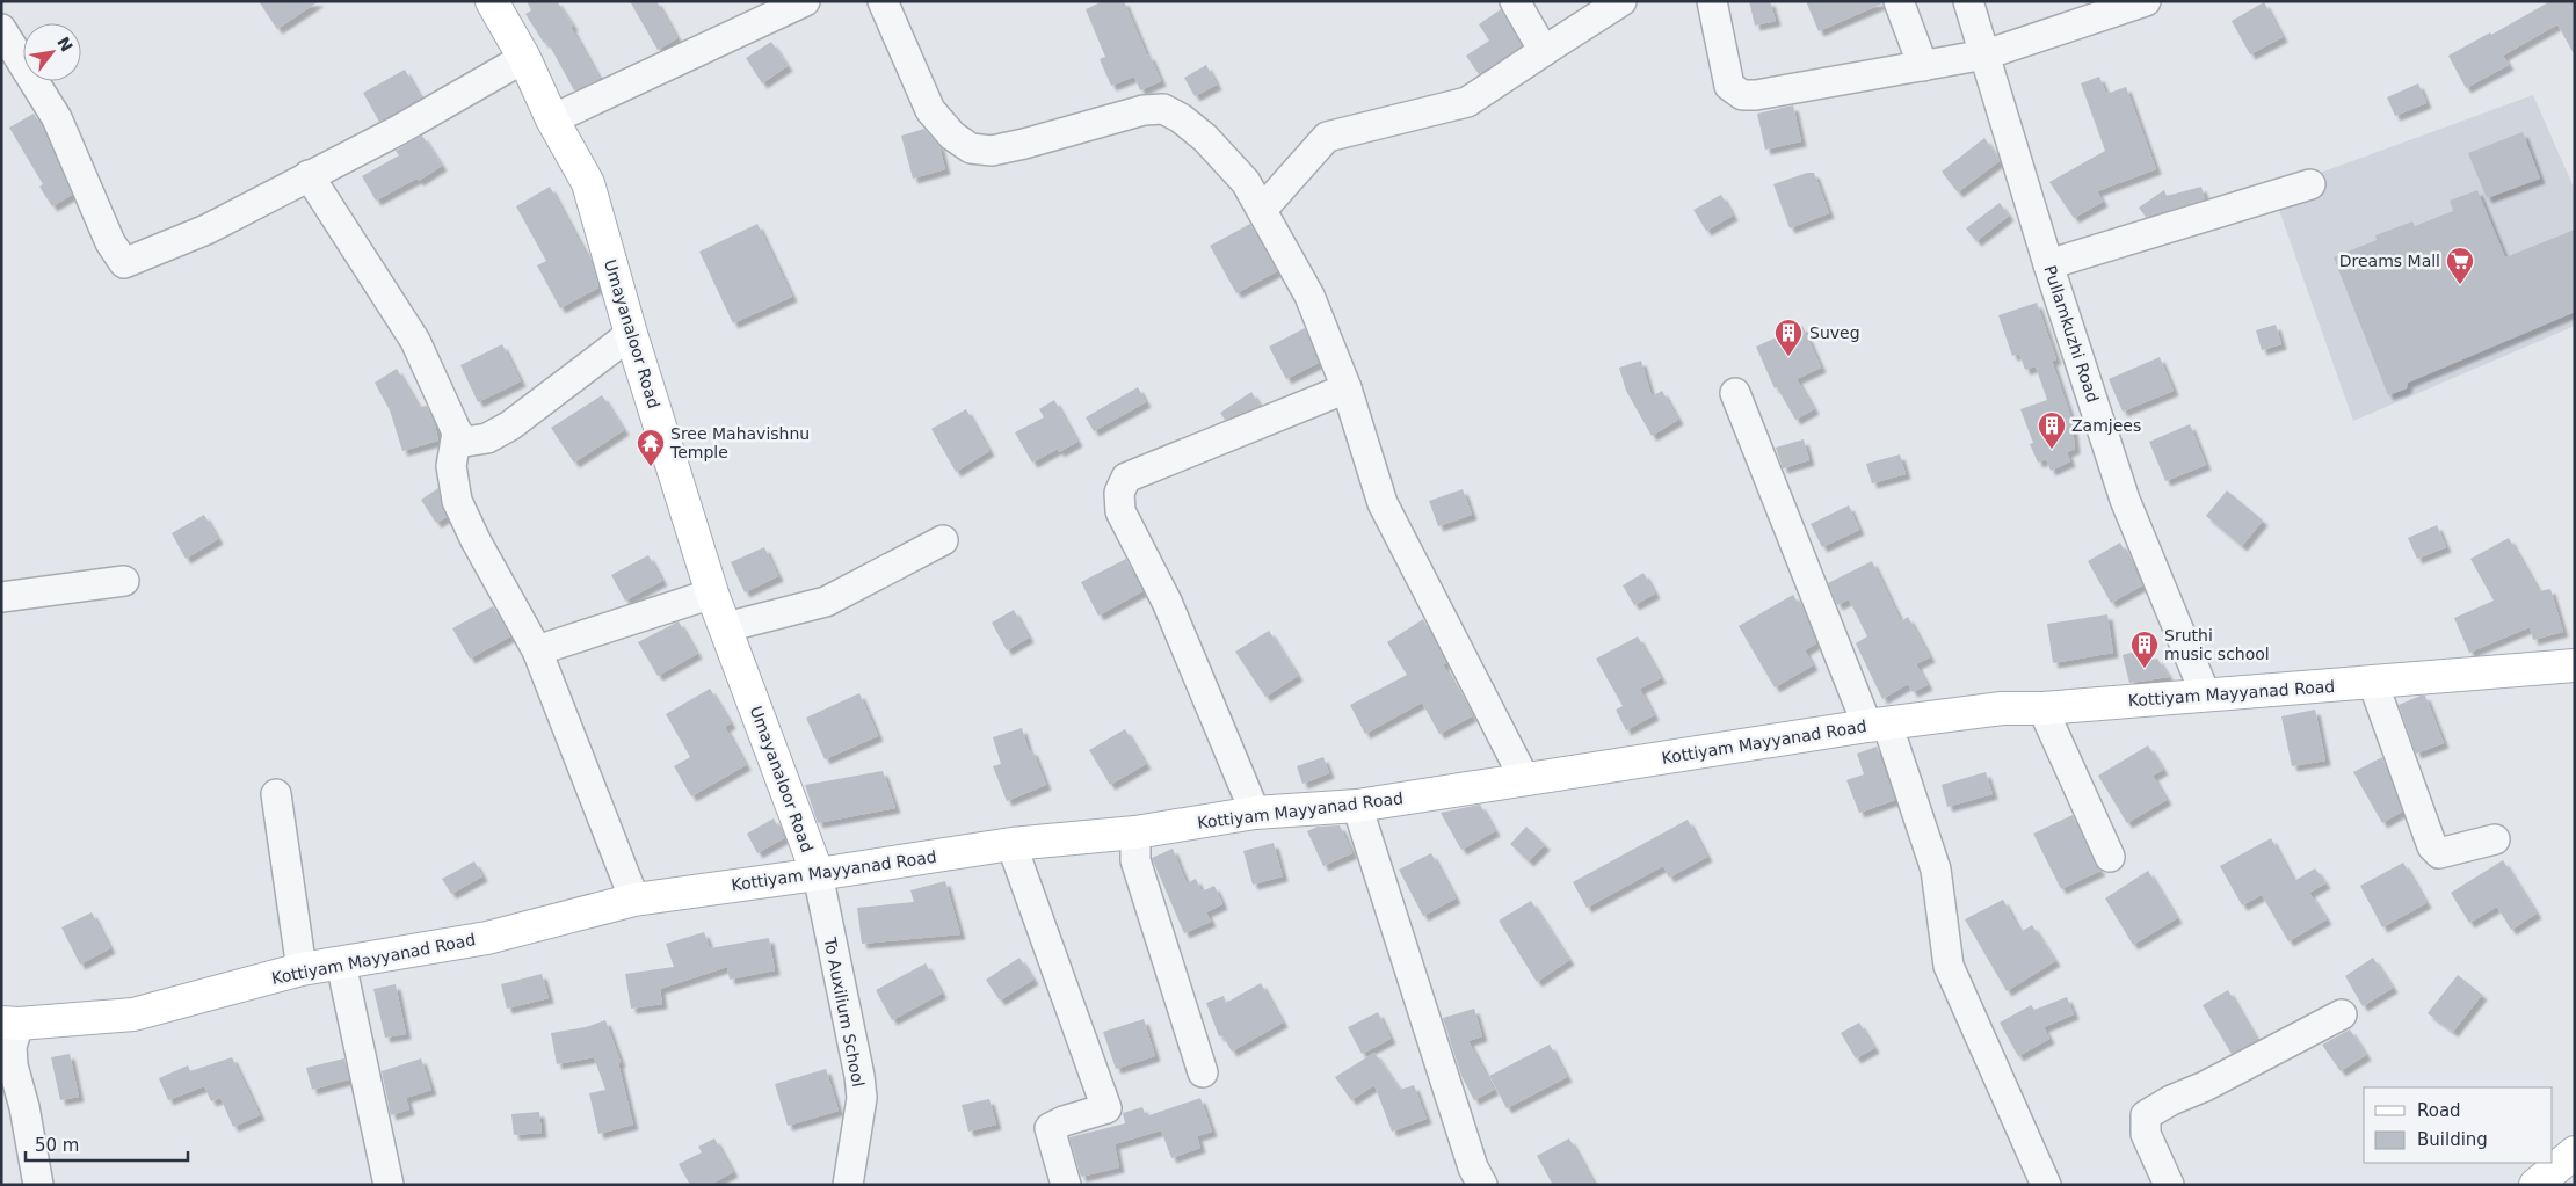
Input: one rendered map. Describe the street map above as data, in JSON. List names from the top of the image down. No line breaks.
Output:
{"streets":{"main road":["Umayanaloor Road","Kottiyam Mayyanad Road"],"street":["Pullamkuzhi Road","To Auxilium School"]},"crossings":[["Umayanaloor Road","Kottiyam Mayyanad Road"],["Umayanaloor Road","To Auxilium School"],["Pullamkuzhi Road","Kottiyam Mayyanad Road"],["Kottiyam Mayyanad Road","To Auxilium School"]],"places":{"supermarket":["Dreams Mall"],"building":["Suveg","Zamjees","Sruthi music school"],"temple":["Sree Mahavishnu Temple"]},"legend":["Road","Building"],"scale_bar":"50 m","north":"top right"}
